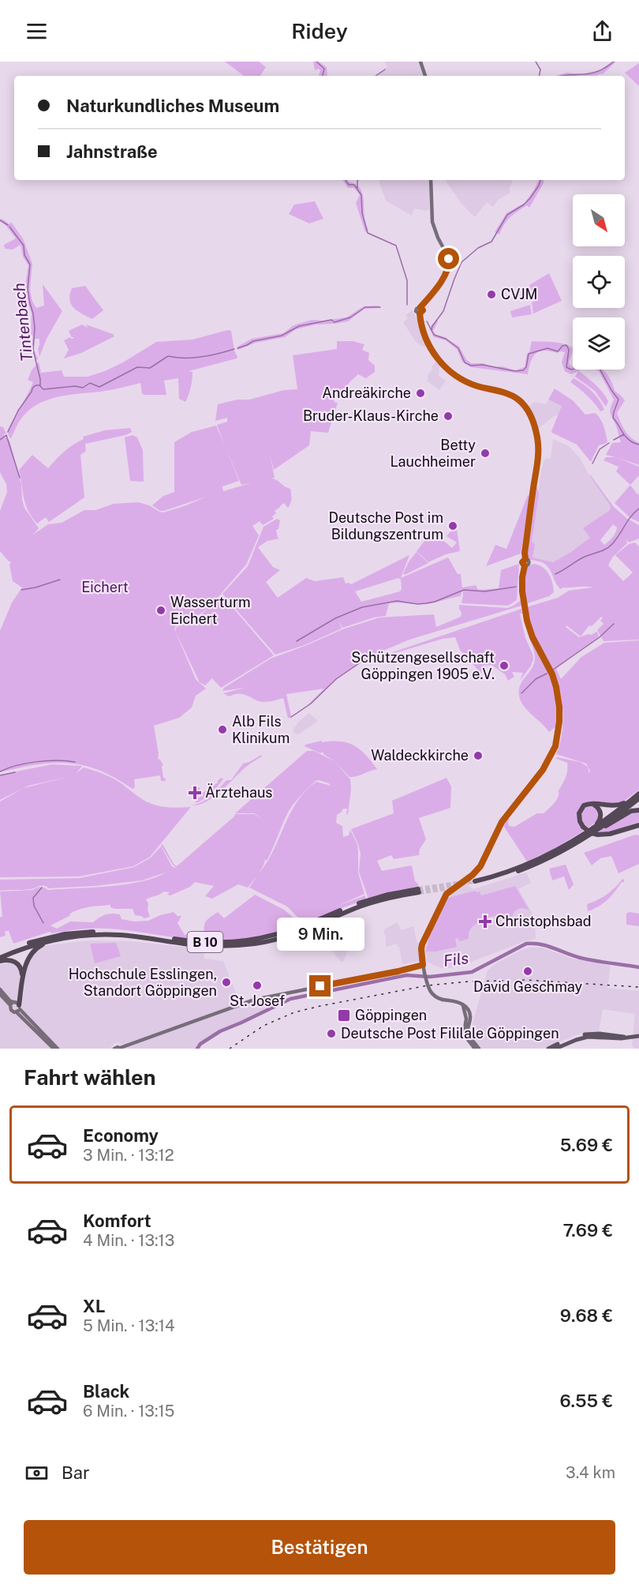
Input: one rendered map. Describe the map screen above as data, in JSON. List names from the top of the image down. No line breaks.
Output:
{"streets":{"highway":["B 10"]},"water":["Tintenbach","Fils"],"parks":["Eichert"],"places":{"other":["CVJM","Andreäkirche","Bruder-Klaus-Kirche","Betty Lauchheimer","Deutsche Post im Bildungszentrum","Wasserturm Eichert","Schützengesellschaft Göppingen 1905 e.V.","Alb Fils Klinikum","Waldeckkirche","David Geschmay","Hochschule Esslingen, Standort Göppingen","St. Josef","Deutsche Post Fililale Göppingen"],"health":["Ärztehaus","Christophsbad"],"transit":["Göppingen"]},"north":"bottom right","page":{"header":"Ridey","banner":["Naturkundliches Museum","Jahnstraße"],"bubble":"9 Min.","heading":"Fahrt wählen","list":[{"name":"Economy","note":"3 Min. · 13:12","value":"5.69 €"},{"name":"Komfort","note":"4 Min. · 13:13","value":"7.69 €"},{"name":"XL","note":"5 Min. · 13:14","value":"9.68 €"},{"name":"Black","note":"6 Min. · 13:15","value":"6.55 €"}],"pay":["Bar","3.4 km"],"buttons":"Bestätigen"}}
